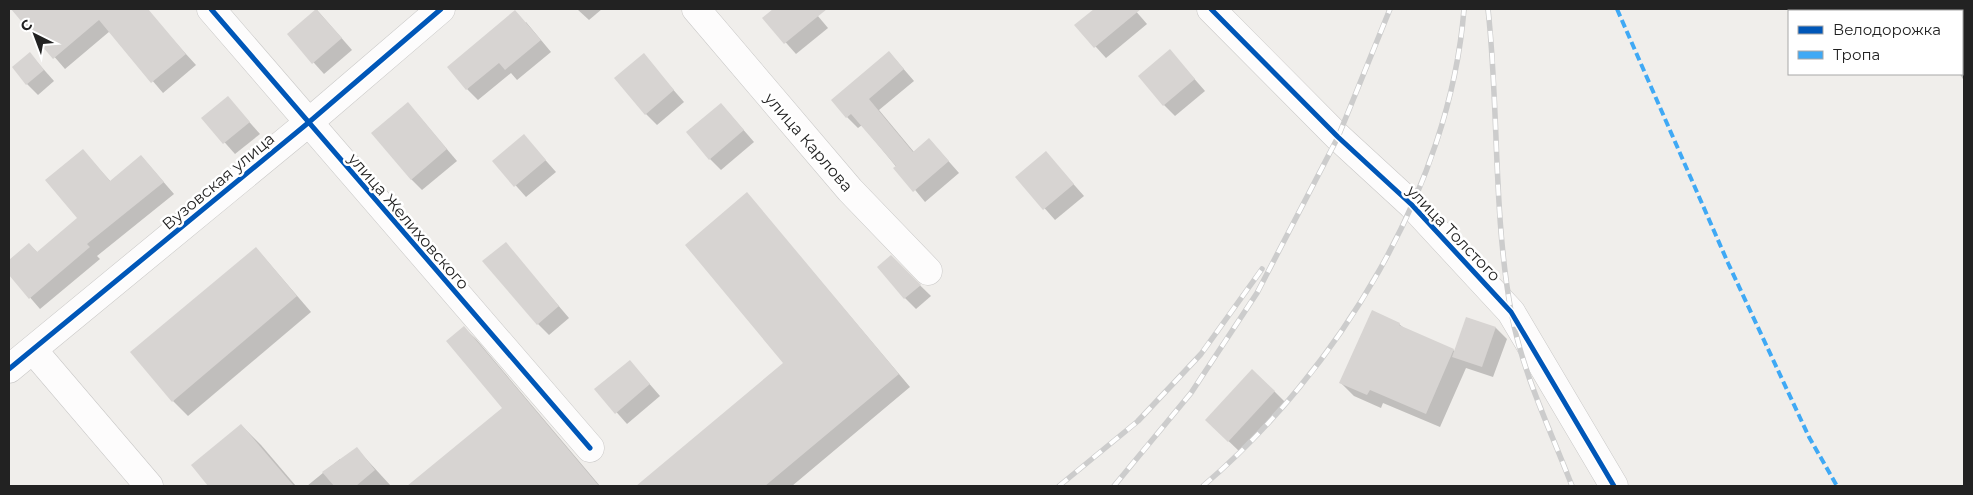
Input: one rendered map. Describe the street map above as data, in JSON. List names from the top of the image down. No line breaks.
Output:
{"streets":{"street":["улица Карлова","Вузовская улица","улица Желиховского","улица Толстого"]},"crossings":[["Вузовская улица","улица Желиховского"]],"legend":["Велодорожка","Тропа"],"north":"top left"}
